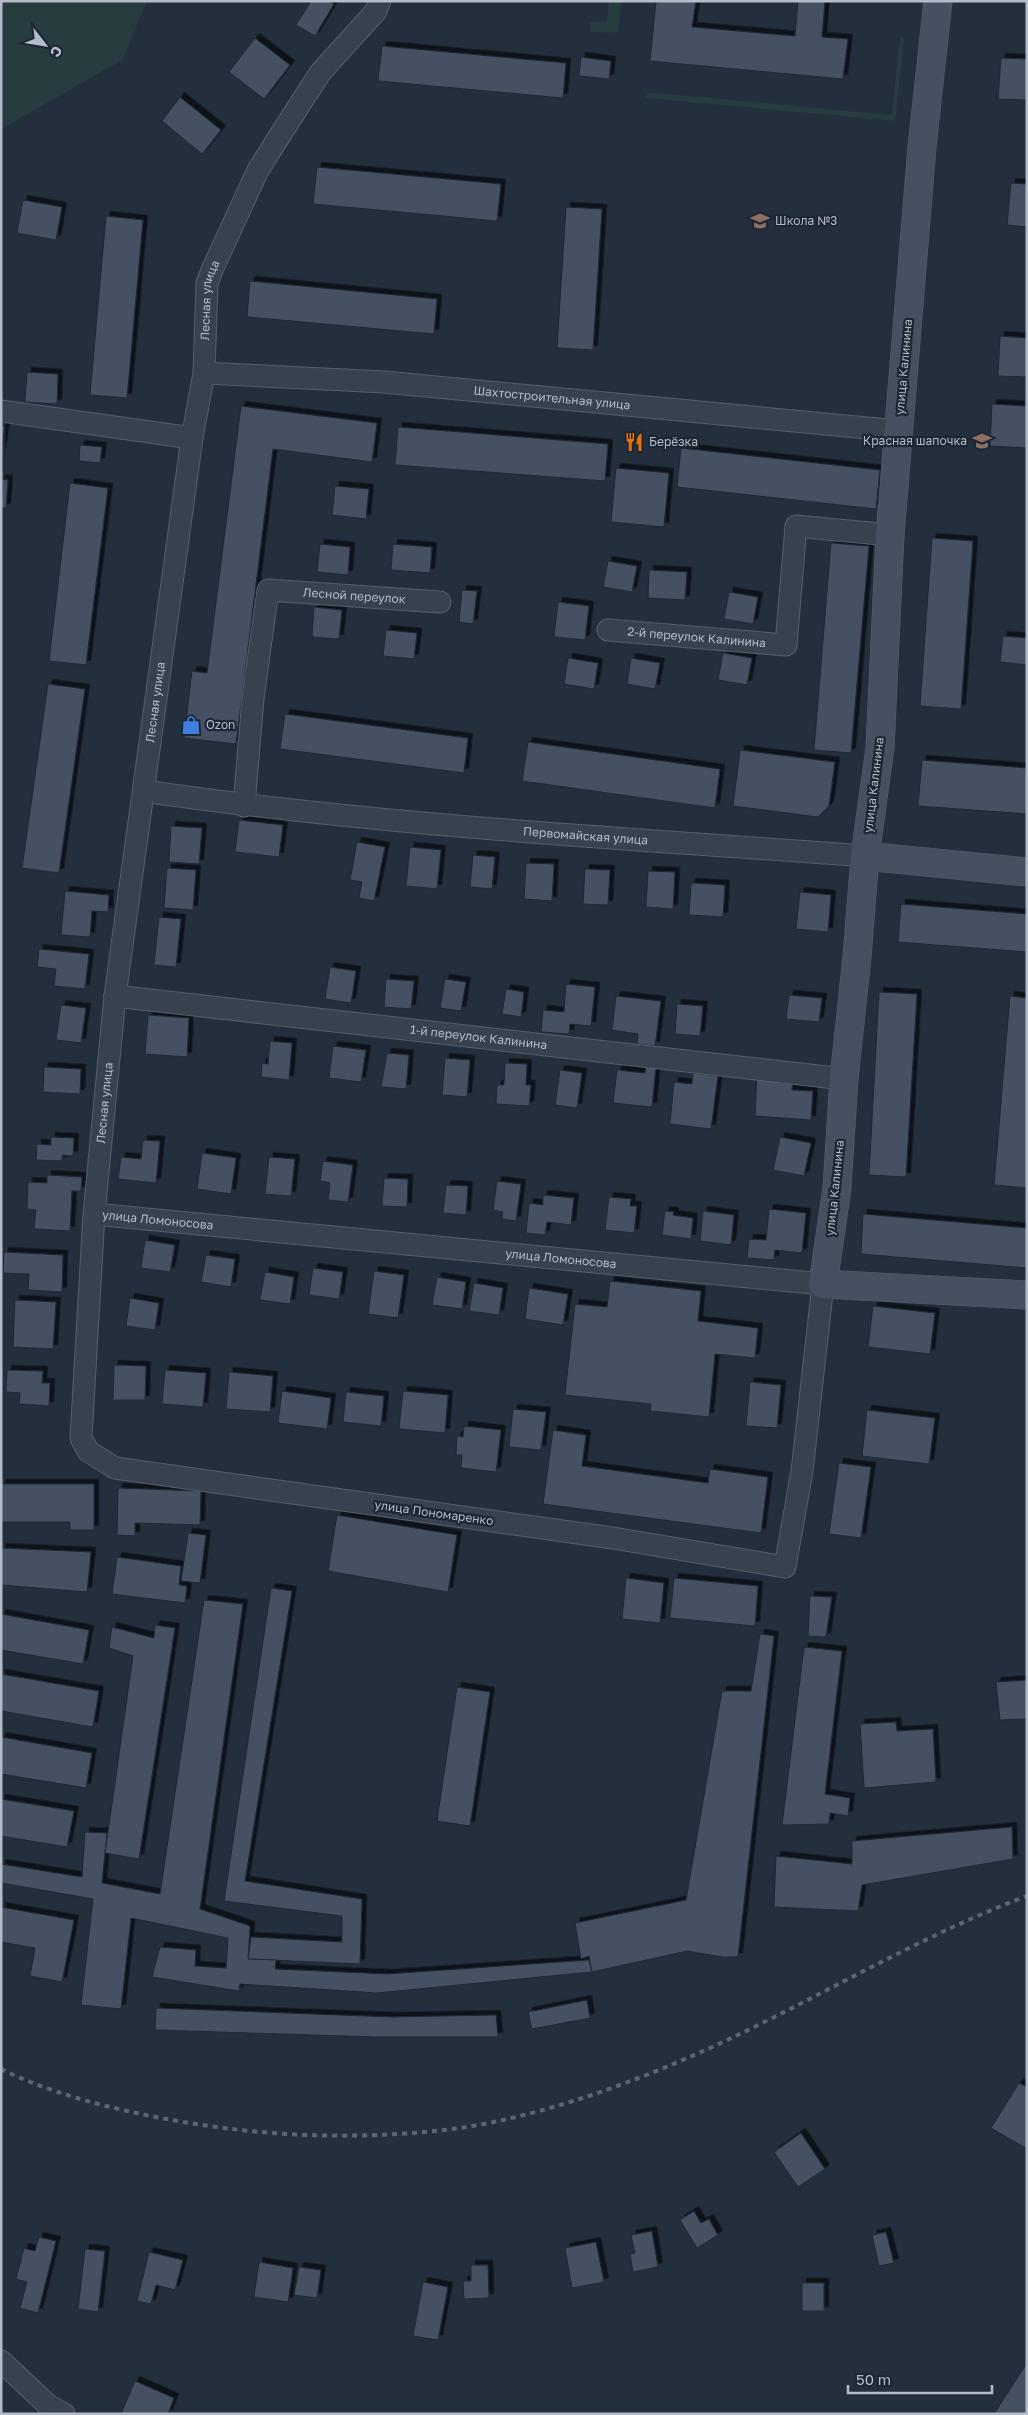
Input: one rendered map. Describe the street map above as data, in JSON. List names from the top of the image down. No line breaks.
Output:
{"streets":{"street":["Лесная улица","улица Калинина","Шахтостроительная улица","Лесной переулок","2-й переулок Калинина","Первомайская улица","1-й переулок Калинина","улица Ломоносова","улица Пономаренко"]},"crossings":[["Лесная улица","Шахтостроительная улица"],["Лесная улица","Первомайская улица"],["Лесная улица","1-й переулок Калинина"],["Лесная улица","улица Ломоносова"],["Лесная улица","улица Пономаренко"],["улица Калинина","Шахтостроительная улица"],["улица Калинина","2-й переулок Калинина"],["улица Калинина","Первомайская улица"],["улица Калинина","1-й переулок Калинина"],["улица Калинина","улица Ломоносова"],["улица Калинина","улица Пономаренко"],["Лесной переулок","Первомайская улица"]],"places":{"school or university":["Школа №3","Красная шапочка"],"restaurant":["Берёзка"],"shop":["Ozon"]},"scale_bar":"50 m","north":"bottom right"}
